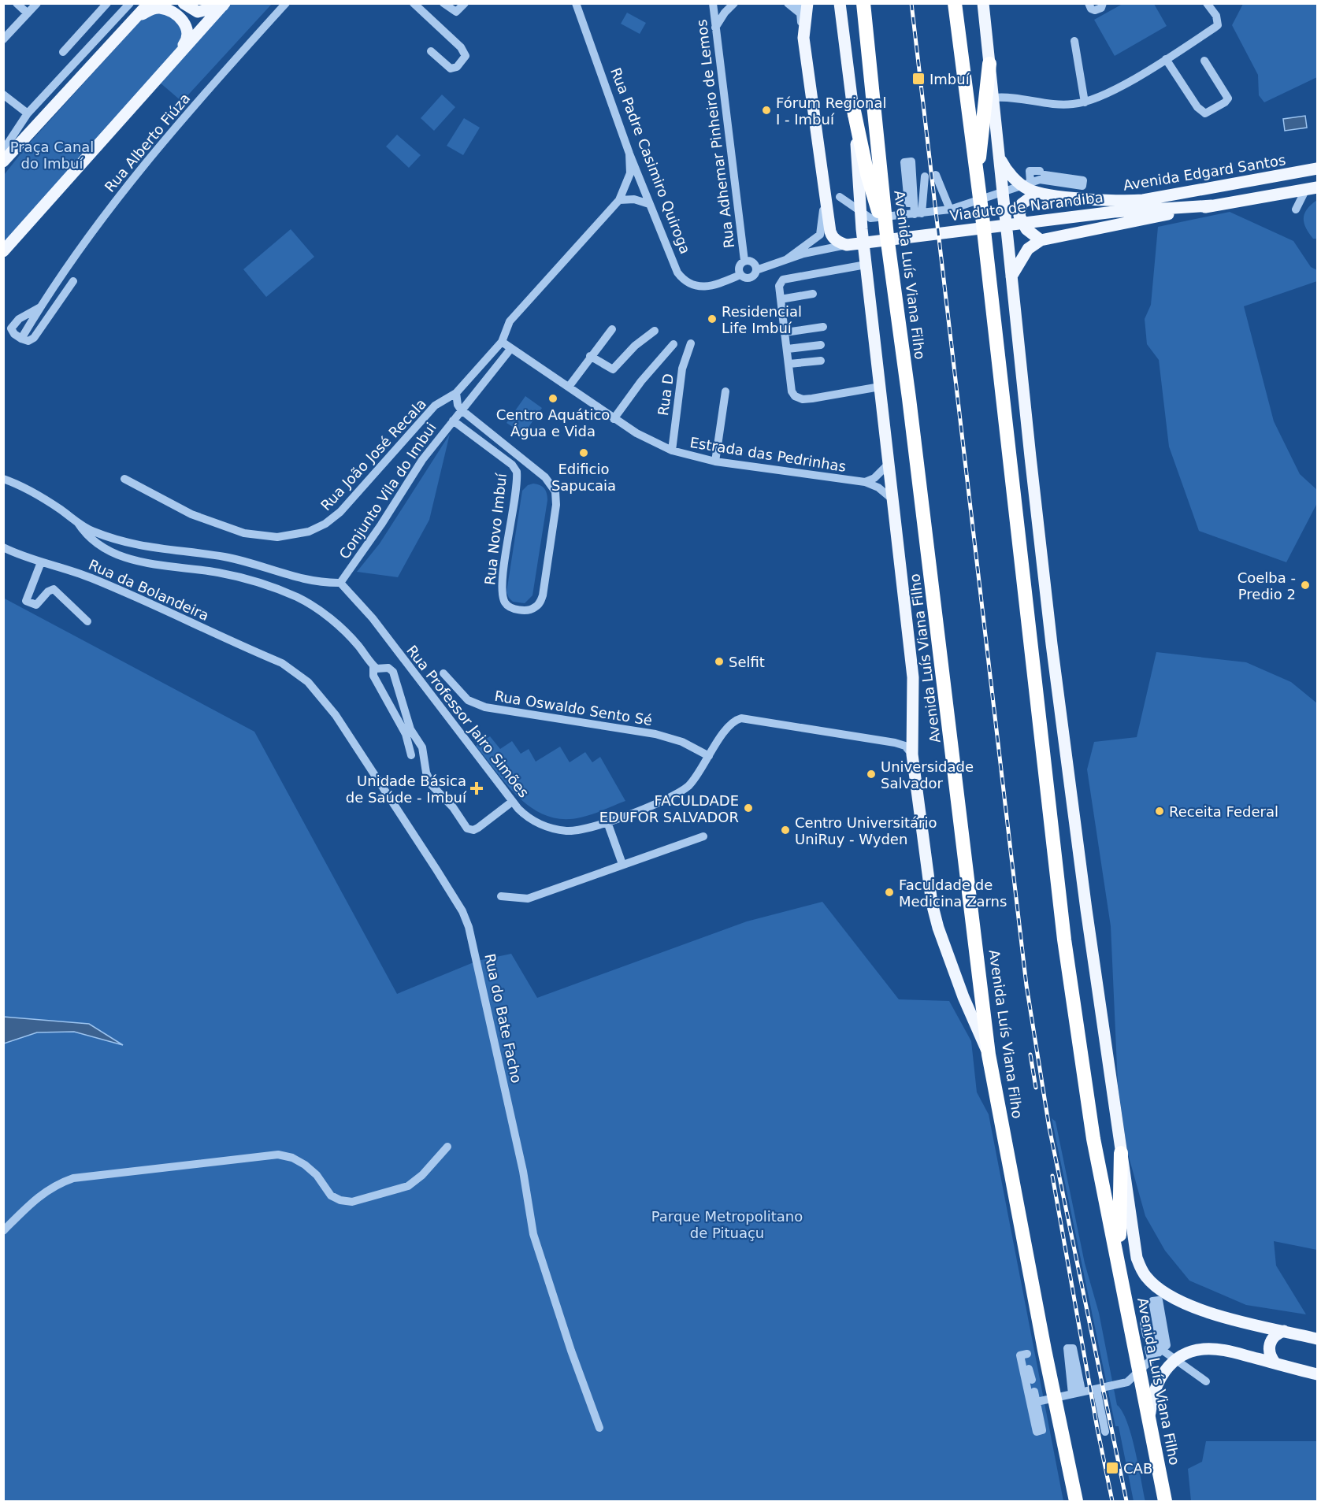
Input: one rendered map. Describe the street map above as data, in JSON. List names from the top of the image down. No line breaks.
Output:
{"streets":{"highway":["Avenida Luís Viana Filho"],"main road":["Avenida Edgard Santos","Viaduto de Narandiba"],"street":["Rua Adhemar Pinheiro de Lemos","Rua Alberto Fiúza","Rua Padre Casimiro Quiroga","Rua D","Rua João José Recala","Estrada das Pedrinhas","Conjunto Vila do Imbui","Rua Novo Imbuí","Rua da Bolandeira","Rua Oswaldo Sento Sé","Rua Professor Jairo Simões","Rua do Bate Facho"]},"crossings":[["Rua Adhemar Pinheiro de Lemos","Rua Padre Casimiro Quiroga"],["Rua Padre Casimiro Quiroga","Rua João José Recala"],["Avenida Edgard Santos","Avenida Luís Viana Filho"],["Avenida Luís Viana Filho","Estrada das Pedrinhas"],["Avenida Luís Viana Filho","Rua Professor Jairo Simões"],["Rua D","Estrada das Pedrinhas"],["Rua João José Recala","Estrada das Pedrinhas"],["Estrada das Pedrinhas","Conjunto Vila do Imbui"],["Conjunto Vila do Imbui","Rua Novo Imbuí"],["Conjunto Vila do Imbui","Rua Professor Jairo Simões"],["Rua da Bolandeira","Rua do Bate Facho"],["Rua Oswaldo Sento Sé","Rua Professor Jairo Simões"]],"parks":["Praça Canal do Imbuí","Parque Metropolitano de Pituaçu"],"places":{"transit":["Imbuí","CAB"],"other":["Fórum Regional I - Imbuí","Residencial Life Imbuí","Centro Aquático Água e Vida","Edificio Sapucaia","Coelba - Predio 2","Selfit","Universidade Salvador","FACULDADE EDUFOR SALVADOR","Receita Federal","Centro Universitário UniRuy - Wyden","Faculdade de Medicina Zarns"],"health":["Unidade Básica de Saúde - Imbuí"]}}
